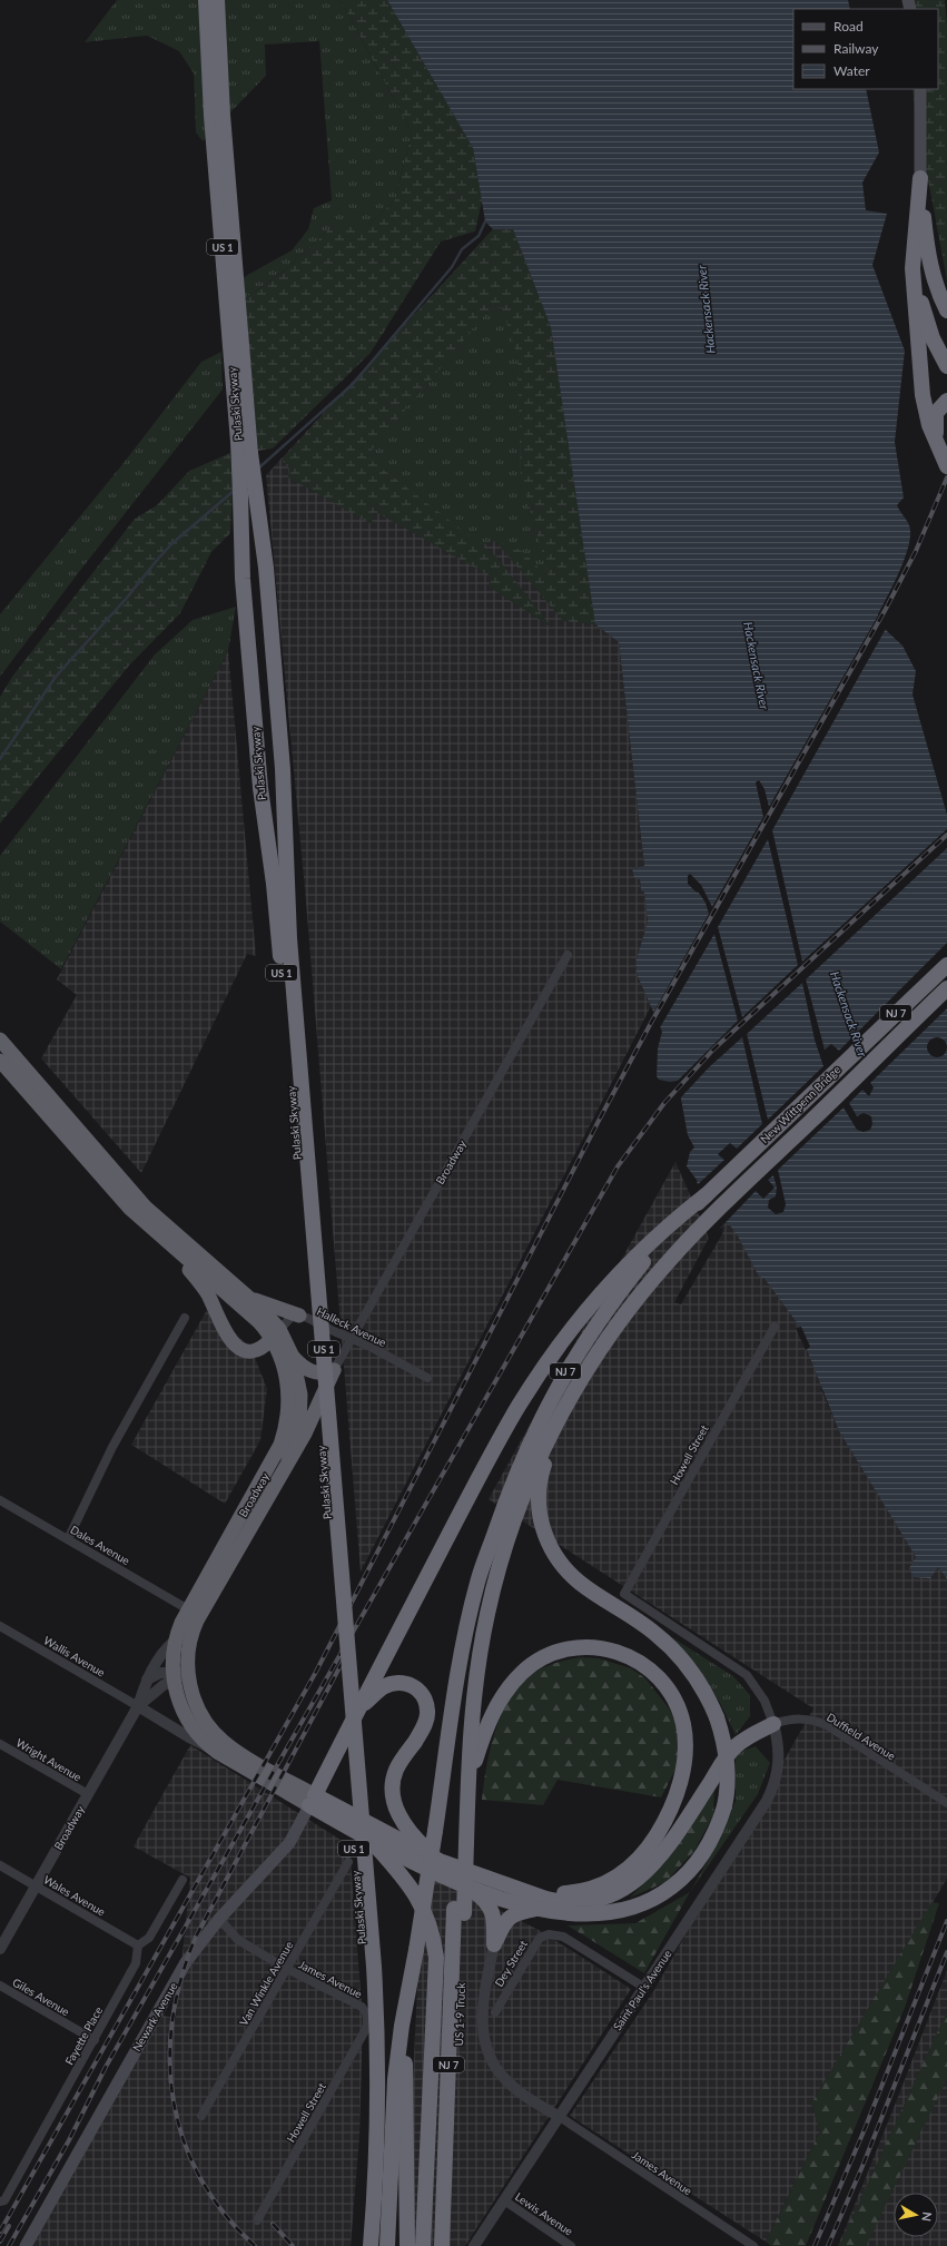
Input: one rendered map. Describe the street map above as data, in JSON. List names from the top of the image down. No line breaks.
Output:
{"streets":{"highway":["US 1","Pulaski Skyway","NJ 7","New Wittpenn Bridge","Broadway"],"main road":["Newark Avenue"],"street":["Halleck Avenue","Howell Street","Dales Avenue","Wallis Avenue","Duffield Avenue","Wright Avenue","Wales Avenue","Dey Street","James Avenue","Van Winkle Avenue","Saint Paul's Avenue","Giles Avenue","Fayette Place","Lewis Avenue"]},"crossings":[["NJ 7","New Wittpenn Bridge"],["Broadway","Halleck Avenue"],["Broadway","Dales Avenue"],["Broadway","Wallis Avenue"],["Broadway","Wright Avenue"],["Broadway","Wales Avenue"],["Broadway","Newark Avenue"],["Howell Street","Duffield Avenue"],["Howell Street","James Avenue"],["Howell Street","Saint Paul's Avenue"],["Duffield Avenue","Saint Paul's Avenue"],["Wales Avenue","Fayette Place"],["Dey Street","Saint Paul's Avenue"],["James Avenue","Van Winkle Avenue"],["James Avenue","Saint Paul's Avenue"],["James Avenue","Newark Avenue"],["Saint Paul's Avenue","Lewis Avenue"],["Giles Avenue","Fayette Place"]],"water":["Hackensack River"],"legend":["Road","Railway","Water"],"north":"right"}
